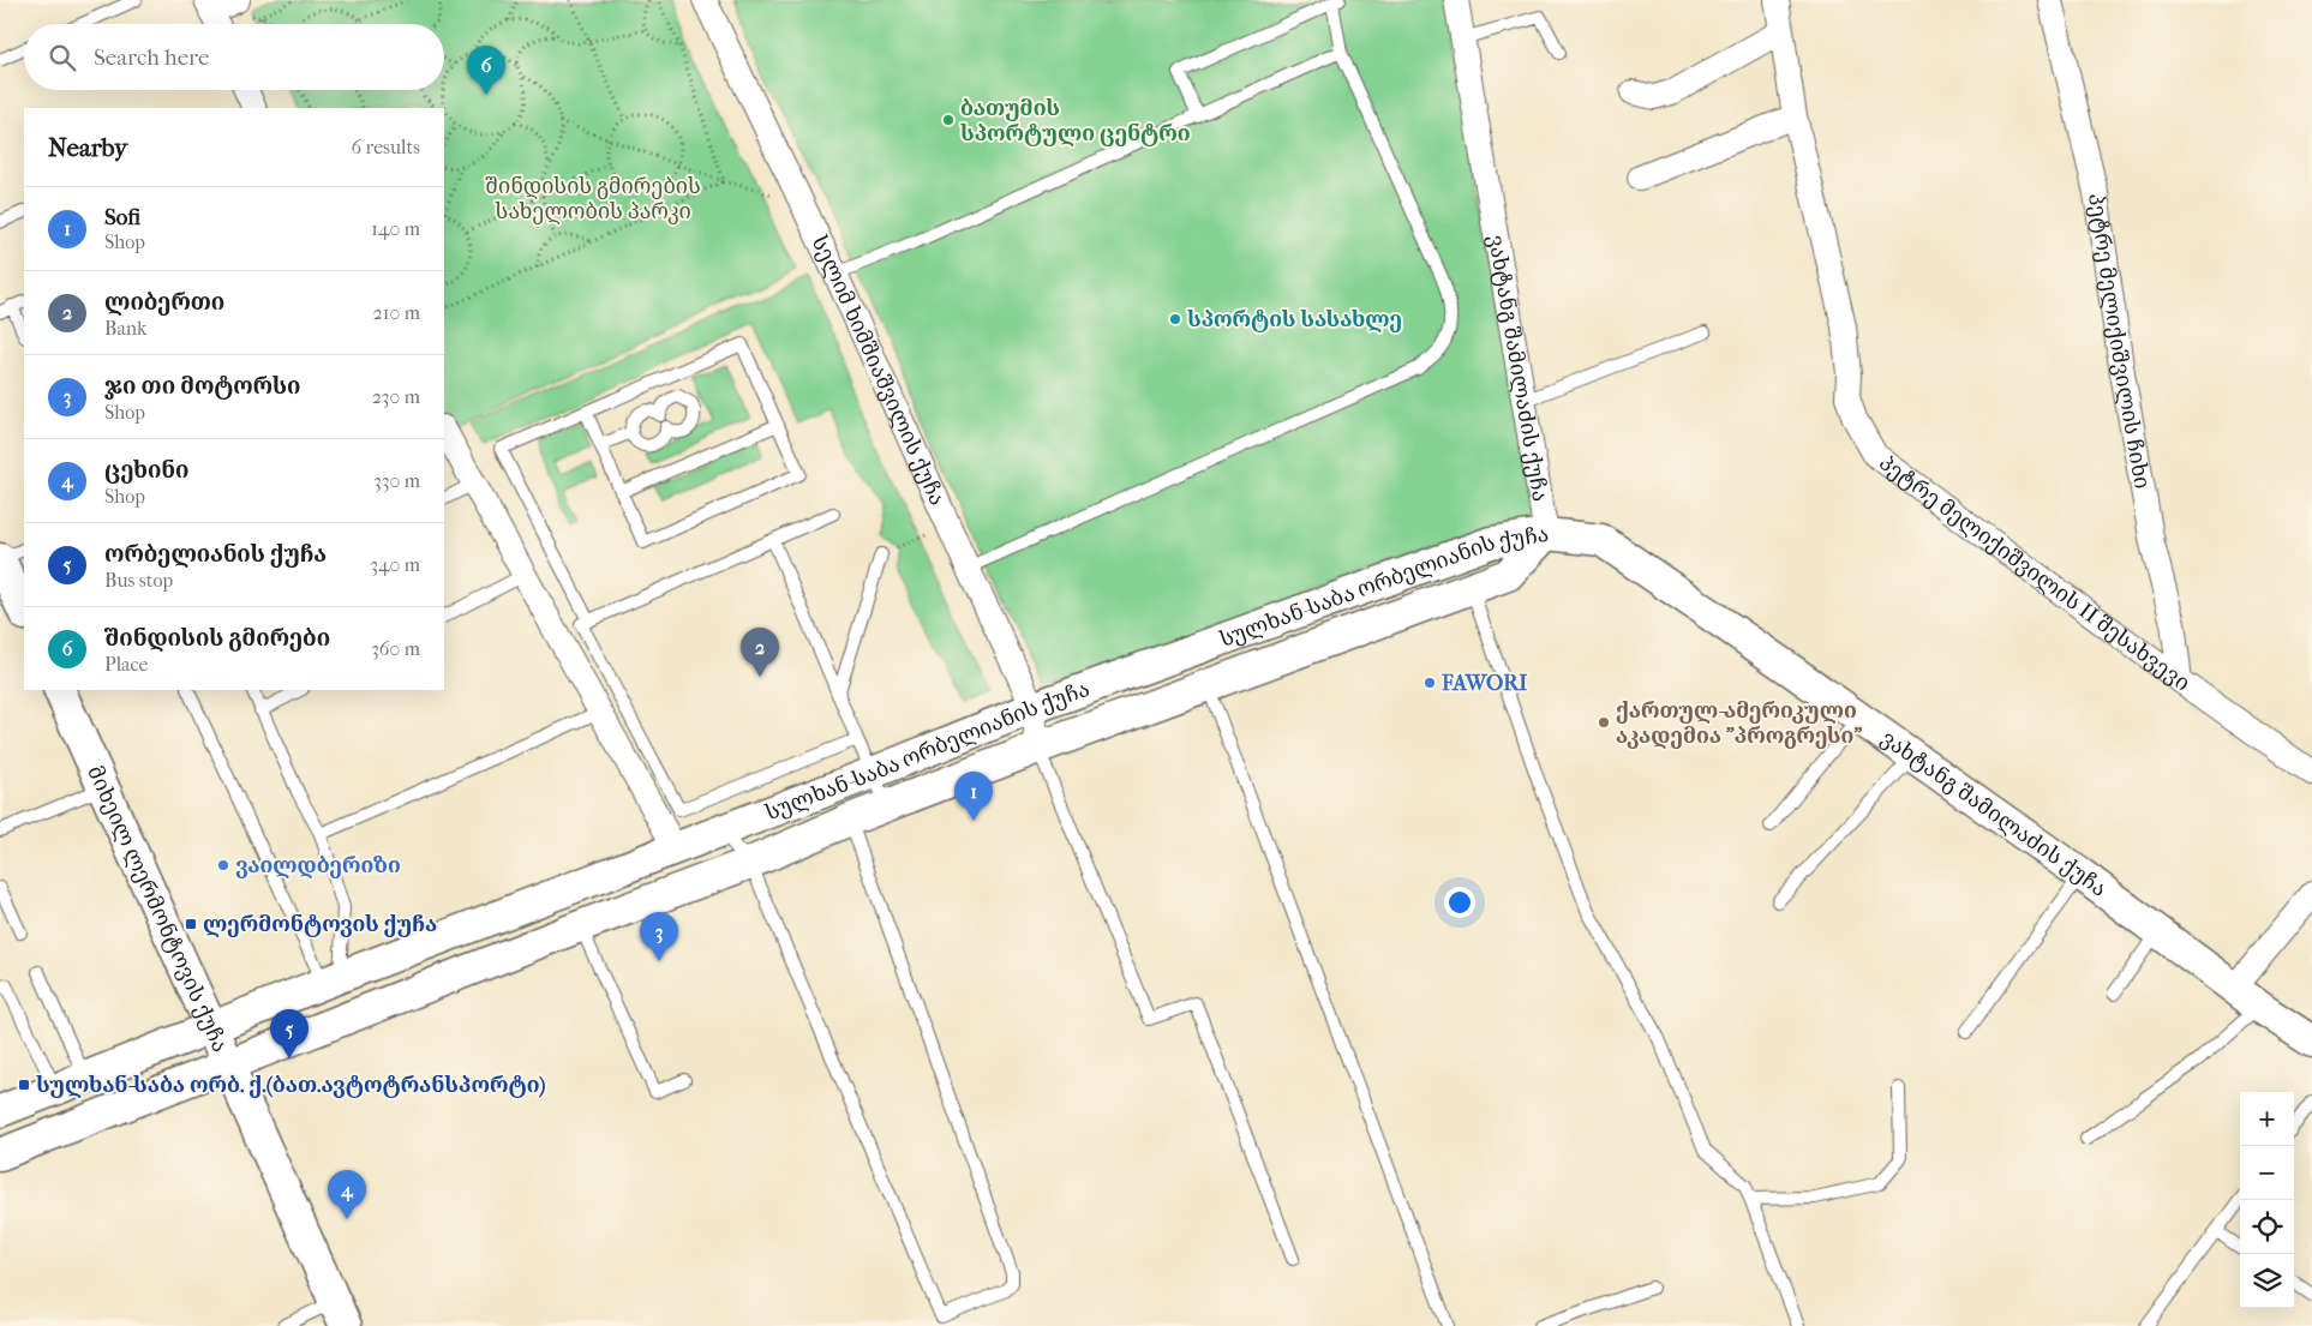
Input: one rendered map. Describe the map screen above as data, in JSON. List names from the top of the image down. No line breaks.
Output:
{"streets":{"street":["პეტრე მელიქიშვილის ჩიხი","ვახტანგ შამილაძის ქუჩა","სელიმ ხიმშიაშვილის ქუჩა","პეტრე მელიქიშვილის II შესახვევი","სულხან-საბა ორბელიანის ქუჩა","მიხეილ ლერმონტოვის ქუჩა"]},"crossings":[["პეტრე მელიქიშვილის ჩიხი","პეტრე მელიქიშვილის II შესახვევი"],["ვახტანგ შამილაძის ქუჩა","სულხან-საბა ორბელიანის ქუჩა"],["სელიმ ხიმშიაშვილის ქუჩა","სულხან-საბა ორბელიანის ქუჩა"],["სულხან-საბა ორბელიანის ქუჩა","მიხეილ ლერმონტოვის ქუჩა"]],"parks":["შინდისის გმირების სახელობის პარკი"],"places":{"other":["ბათუმის სპორტული ცენტრი","სპორტის სასახლე","FAWORI","ქართულ-ამერიკული აკადემია \"პროგრესი\"","ვაილდბერიზი"],"transit":["ლერმონტოვის ქუჩა","სულხან-საბა ორბ. ქ.(ბათ.ავტოტრანსპორტი)"]},"page":{"search":"Search here","pins":["6","2","1","3","5","4"],"heading":["Nearby","6 results"],"list":[{"mark":"1","name":"Sofi","note":"Shop","value":"140 m"},{"mark":"2","name":"ლიბერთი","note":"Bank","value":"210 m"},{"mark":"3","name":"ჯი თი მოტორსი","note":"Shop","value":"230 m"},{"mark":"4","name":"ცეხინი","note":"Shop","value":"330 m"},{"mark":"5","name":"ორბელიანის ქუჩა","note":"Bus stop","value":"340 m"},{"mark":"6","name":"შინდისის გმირები","note":"Place","value":"360 m"}],"map_buttons":["+","−"]}}
